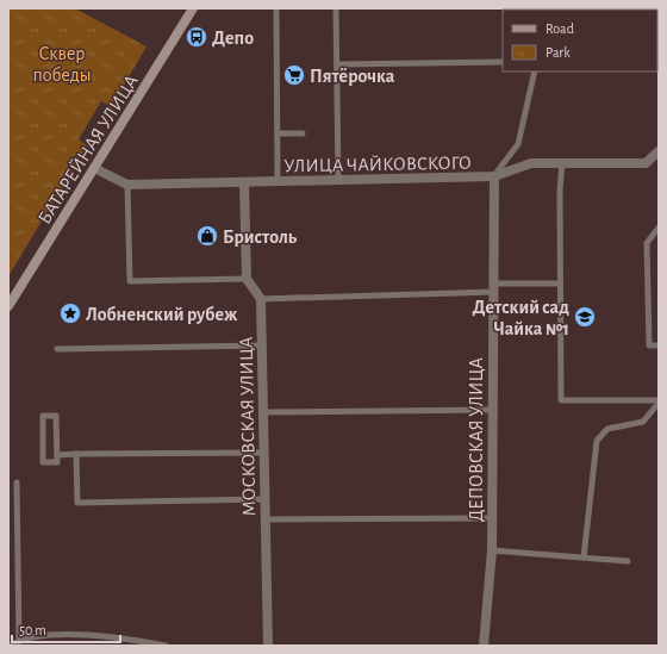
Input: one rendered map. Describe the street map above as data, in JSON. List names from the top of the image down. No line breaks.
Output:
{"streets":{"main road":["БАТАРЕЙНАЯ УЛИЦА"],"street":["УЛИЦА ЧАЙКОВСКОГО","МОСКОВСКАЯ УЛИЦА","ДЕПОВСКАЯ УЛИЦА"]},"crossings":[["БАТАРЕЙНАЯ УЛИЦА","УЛИЦА ЧАЙКОВСКОГО"],["УЛИЦА ЧАЙКОВСКОГО","ДЕПОВСКАЯ УЛИЦА"]],"parks":["Сквер победы"],"places":{"bus stop":["Депо"],"supermarket":["Пятёрочка"],"shop":["Бристоль"],"place":["Лобненский рубеж"],"school or university":["Детский сад Чайка №1"]},"legend":["Road","Park"],"scale_bar":"50 m"}
